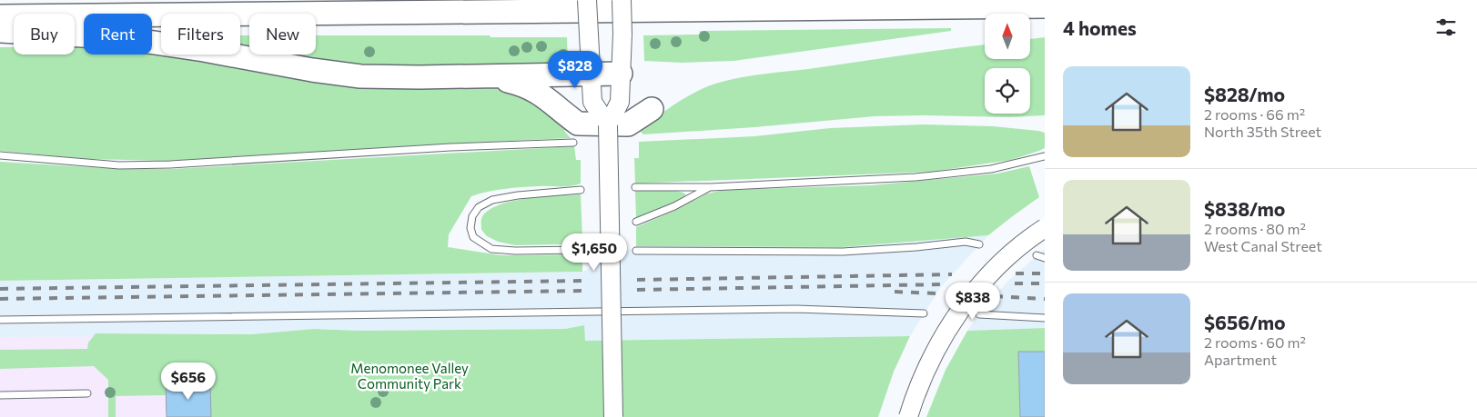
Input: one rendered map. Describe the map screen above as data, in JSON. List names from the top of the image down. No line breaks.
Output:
{"parks":["Menomonee Valley Community Park"],"north":"top","page":{"heading":"4 homes","chip":["Buy","Rent","Filters","New"],"price":["$828","$1,650","$838","$656"],"list":[{"name":"$828/mo","note":"2 rooms · 66 m² · North 35th Street"},{"name":"$838/mo","note":"2 rooms · 80 m² · West Canal Street"},{"name":"$656/mo","note":"2 rooms · 60 m² · Apartment"}]}}
